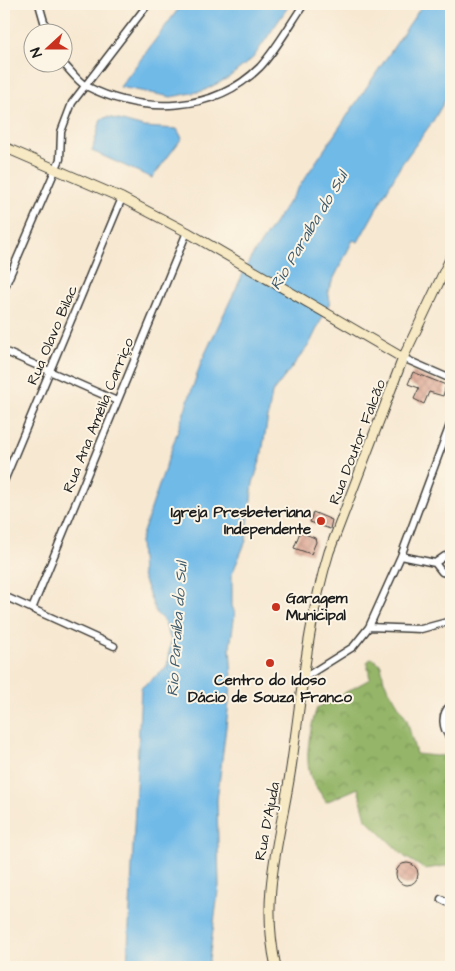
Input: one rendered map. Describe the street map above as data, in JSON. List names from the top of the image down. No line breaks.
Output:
{"streets":{"main road":["Rua Doutor Falcão","Rua D'Ajuda"],"street":["Rua Olavo Bilac","Rua Ana Amélia Carriço"]},"crossings":[["Rua Doutor Falcão","Rua D'Ajuda"]],"water":["Rio Paraíba do Sul"],"places":["Igreja Presbeteriana Independente","Garagem Municipal","Centro do Idoso Dácio de Souza Franco"],"north":"left"}
